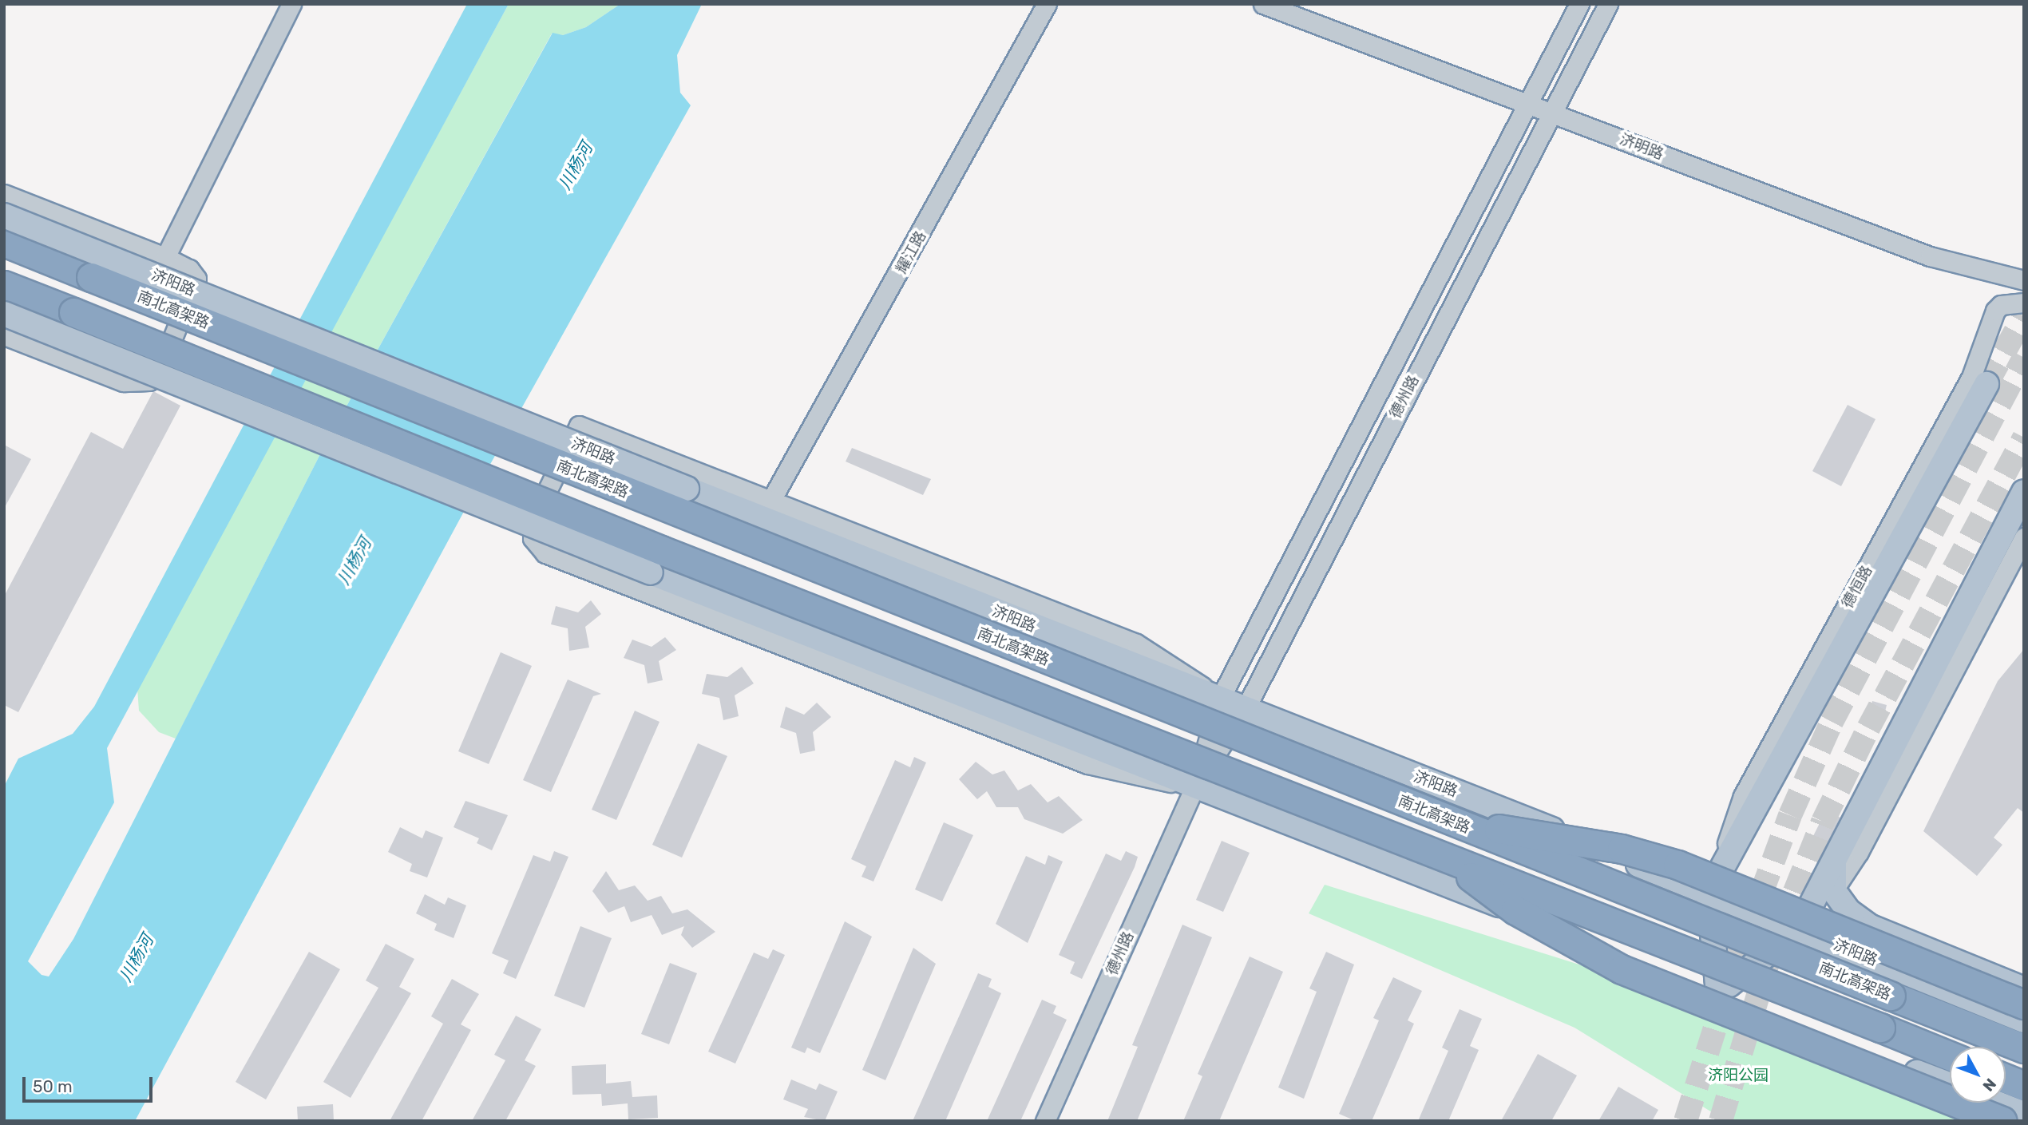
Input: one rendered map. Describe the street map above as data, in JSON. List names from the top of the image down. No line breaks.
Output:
{"streets":{"highway":["南北高架路"],"main road":["济阳路"],"street":["济明路","耀江路","德州路","德恒路"]},"crossings":[["济明路","德州路"],["济阳路","德州路"],["济阳路","德恒路"]],"water":["川杨河"],"parks":["济阳公园"],"scale_bar":"50 m","north":"bottom right"}
